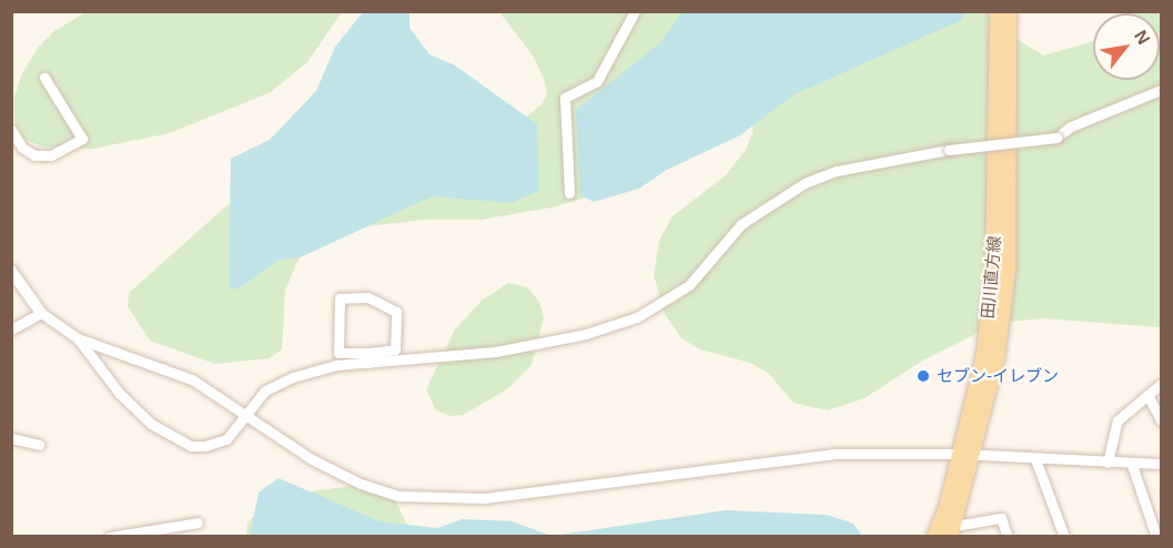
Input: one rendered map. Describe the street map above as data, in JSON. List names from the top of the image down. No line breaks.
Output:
{"streets":{"main road":["田川直方線"]},"places":["セブン-イレブン"],"north":"top right"}
